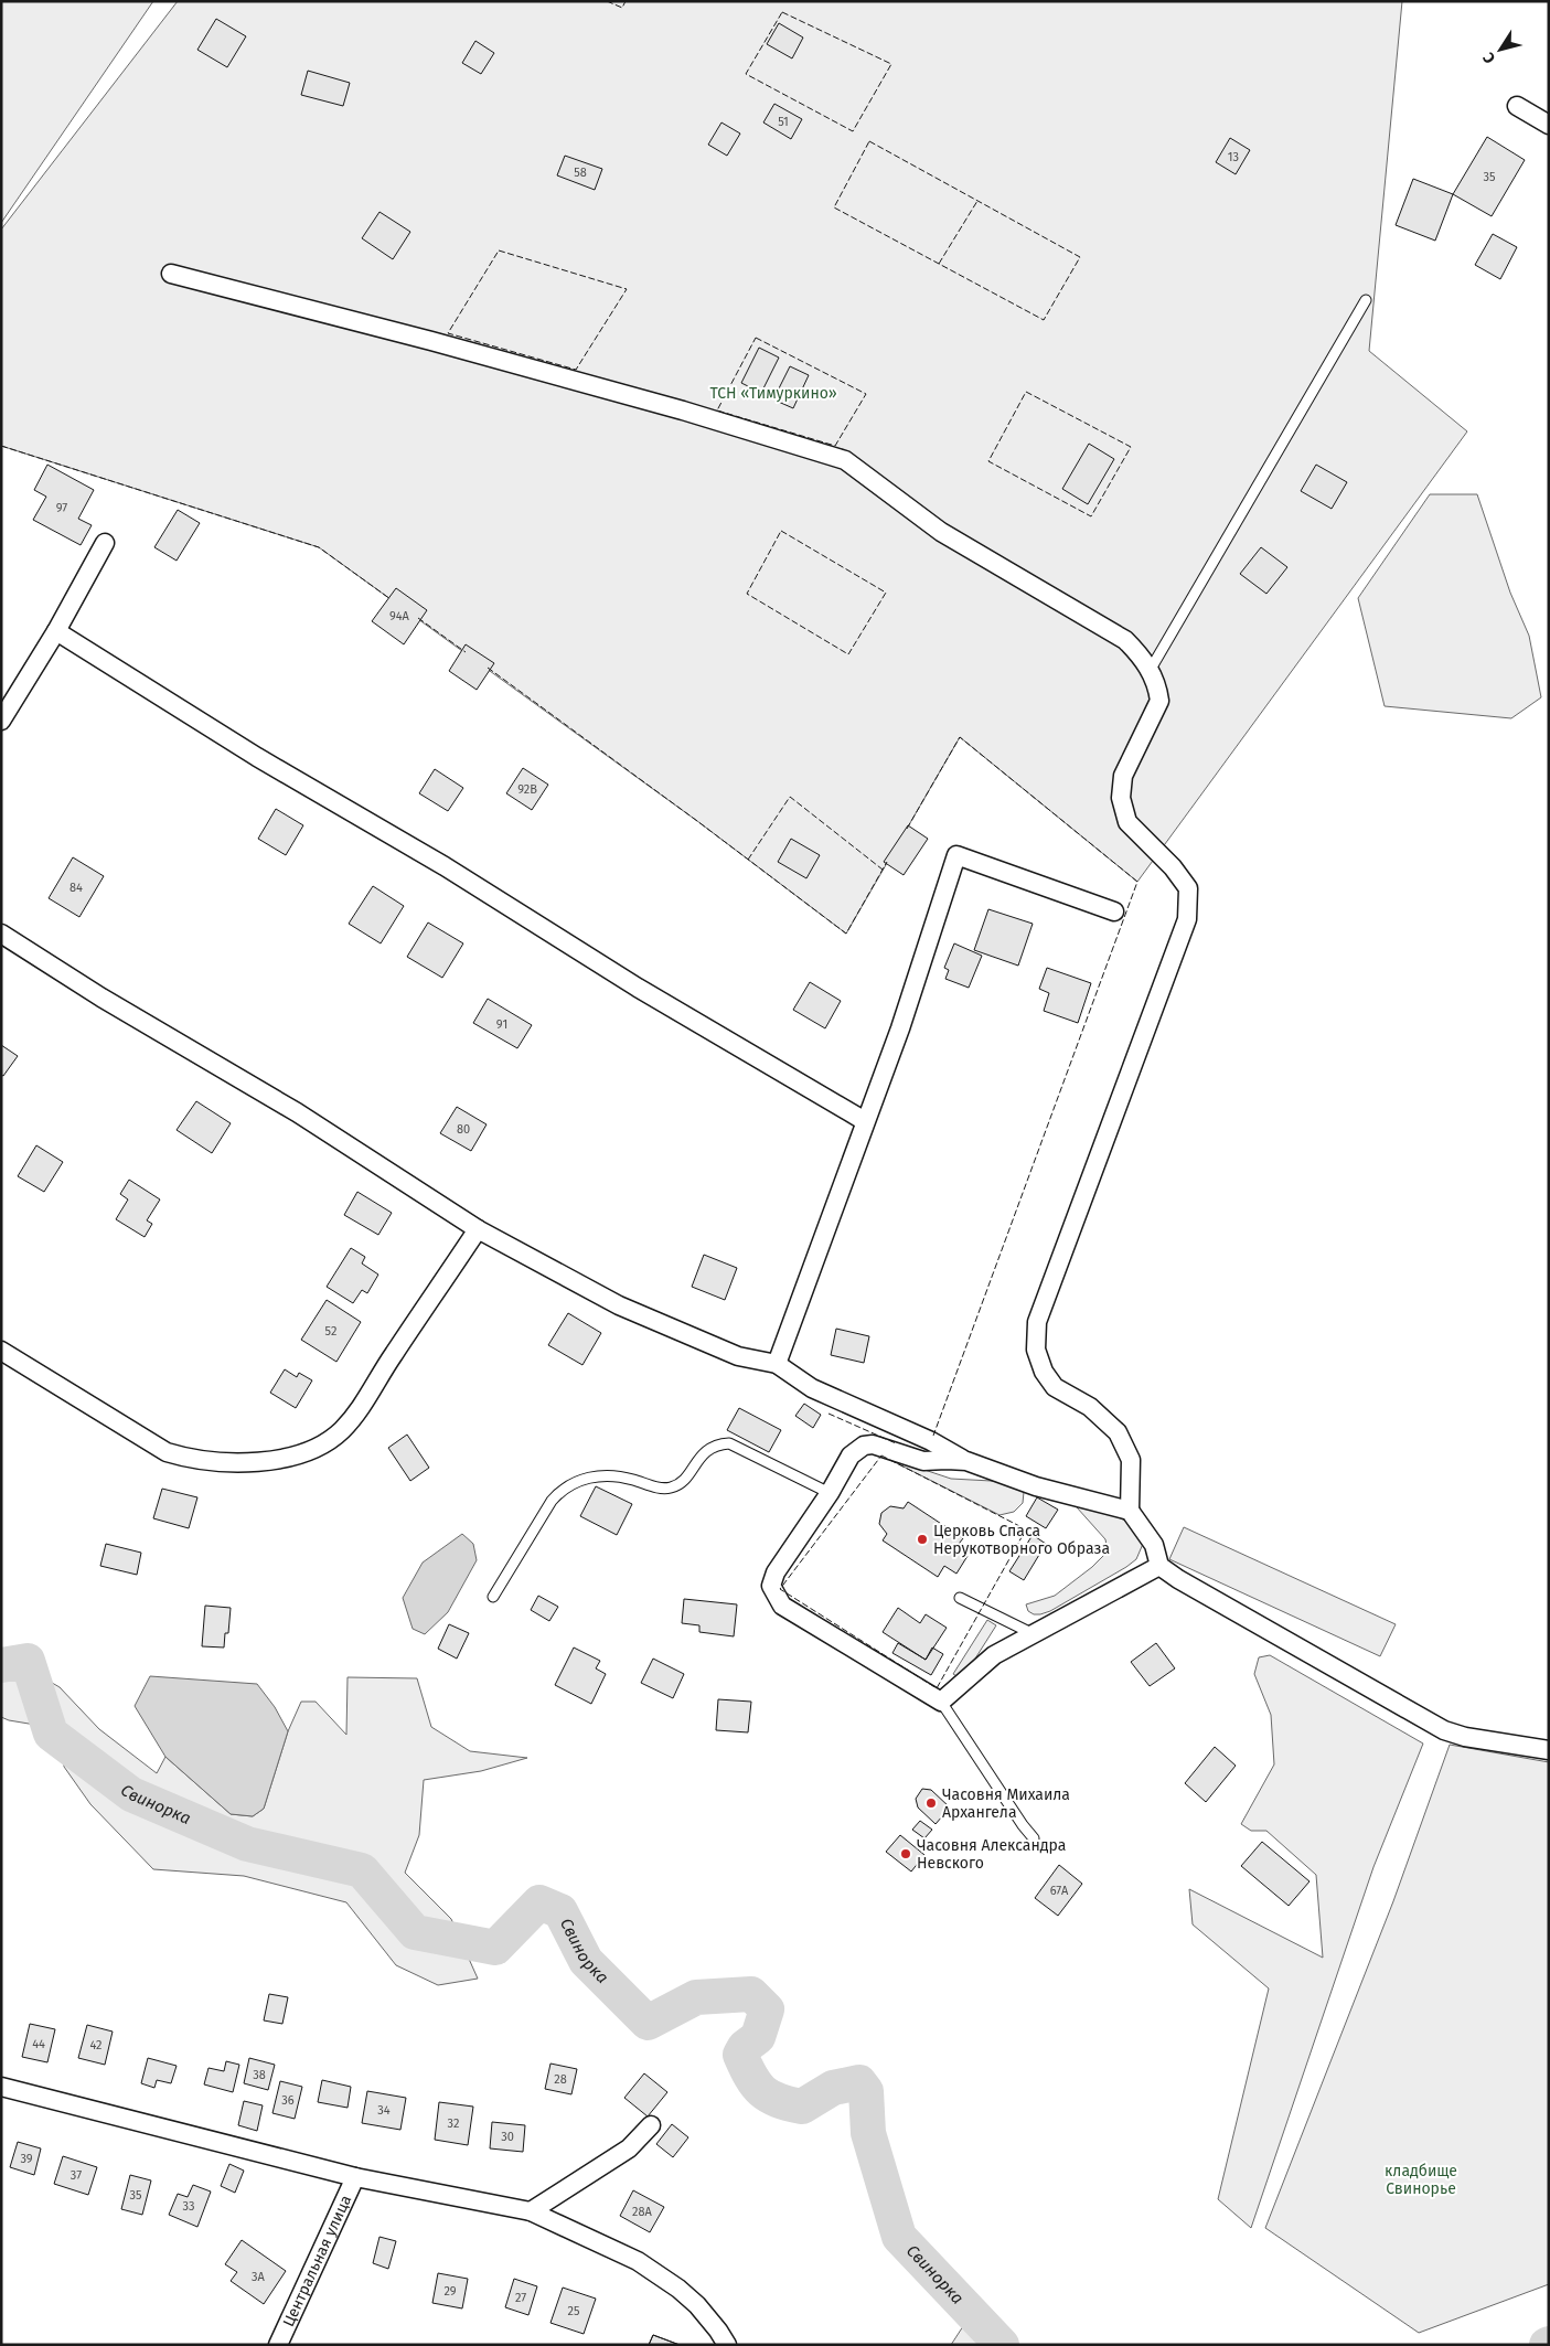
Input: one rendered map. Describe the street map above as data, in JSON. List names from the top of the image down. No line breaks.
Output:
{"streets":{"street":["Центральная улица"]},"water":["Свинорка"],"parks":["ТСН «Тимуркино»","кладбище Свинорье"],"places":["Церковь Спаса Нерукотворного Образа","Часовня Михаила Архангела","Часовня Александра Невского"],"house_numbers":["51","13","58","35","97","94А","92В","84","91","80","52","67А","44","42","38","28","36","34","32","30","39","37","35","33","28А","3А","29","27","25"],"north":"bottom left"}
